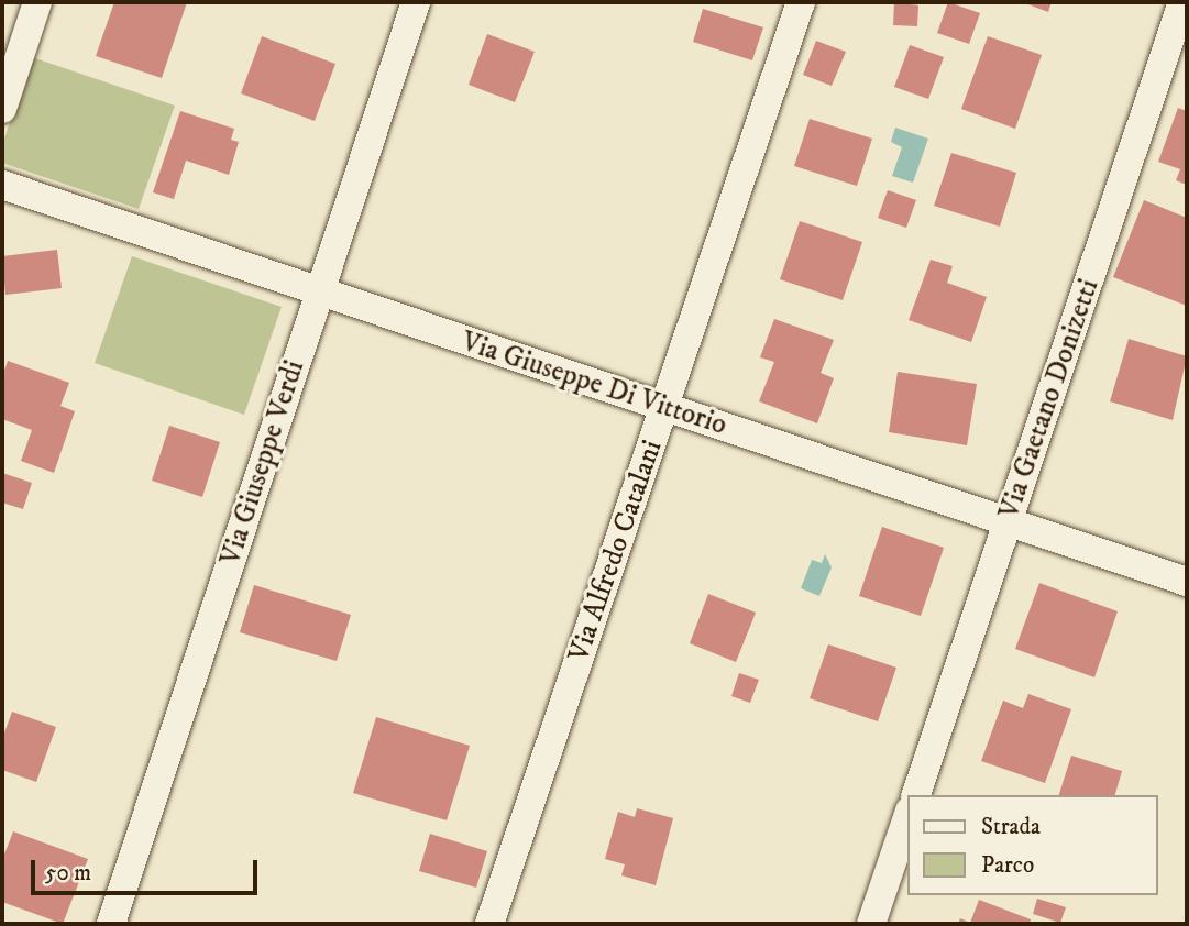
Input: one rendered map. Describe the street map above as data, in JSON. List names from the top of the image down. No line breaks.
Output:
{"streets":{"street":["Via Giuseppe Di Vittorio","Via Gaetano Donizetti","Via Giuseppe Verdi","Via Alfredo Catalani"]},"crossings":[["Via Giuseppe Di Vittorio","Via Gaetano Donizetti"],["Via Giuseppe Di Vittorio","Via Giuseppe Verdi"],["Via Giuseppe Di Vittorio","Via Alfredo Catalani"]],"legend":["Strada","Parco"],"scale_bar":"50 m"}
